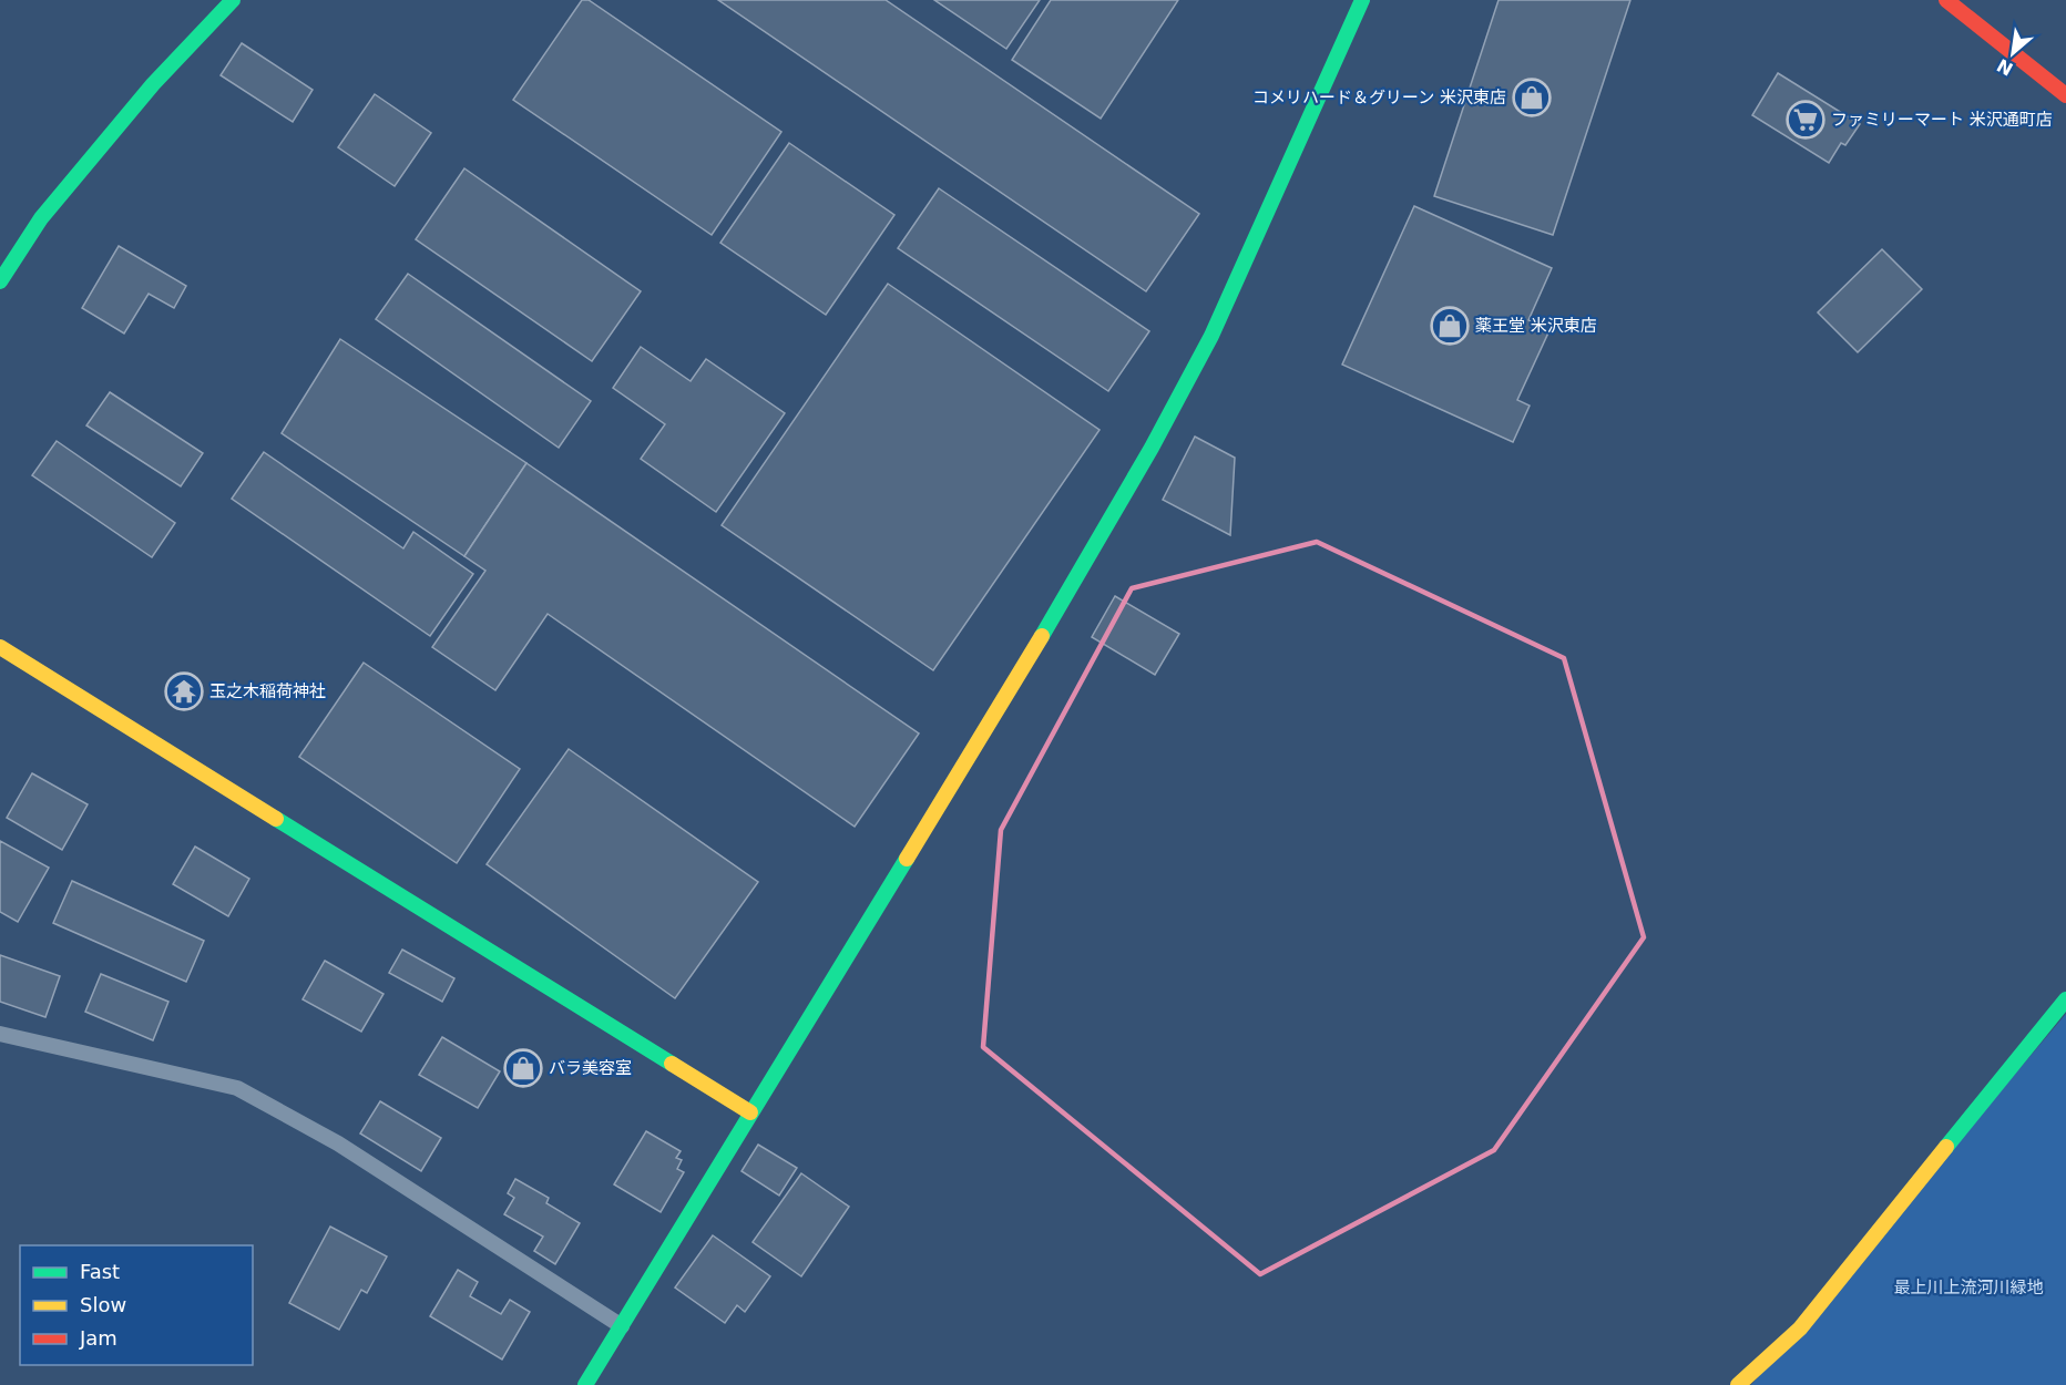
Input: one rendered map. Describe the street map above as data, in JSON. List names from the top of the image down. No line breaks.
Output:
{"parks":["最上川上流河川緑地"],"places":{"shop":["コメリハード＆グリーン 米沢東店","薬王堂 米沢東店","バラ美容室"],"supermarket":["ファミリーマート 米沢通町店"],"temple":["玉之木稲荷神社"]},"legend":["Fast","Slow","Jam"],"north":"bottom left"}
